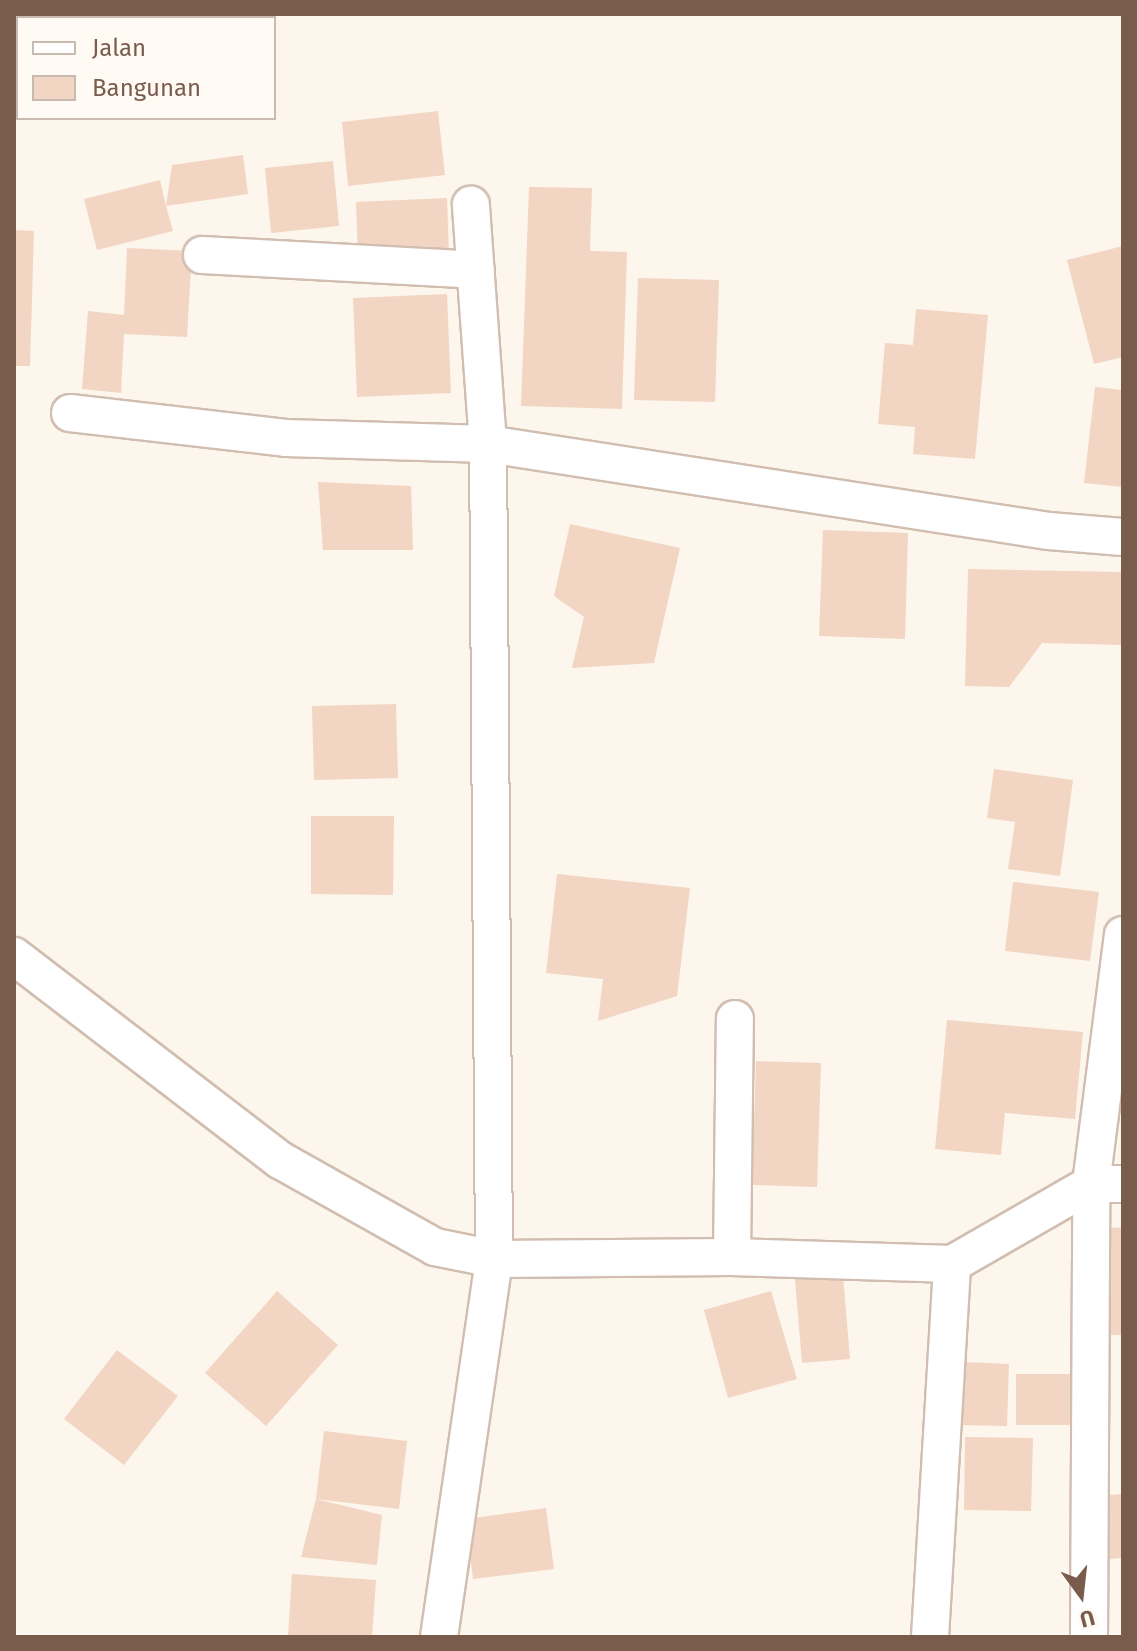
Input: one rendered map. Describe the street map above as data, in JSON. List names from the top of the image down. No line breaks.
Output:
{"legend":["Jalan","Bangunan"],"north":"bottom"}
